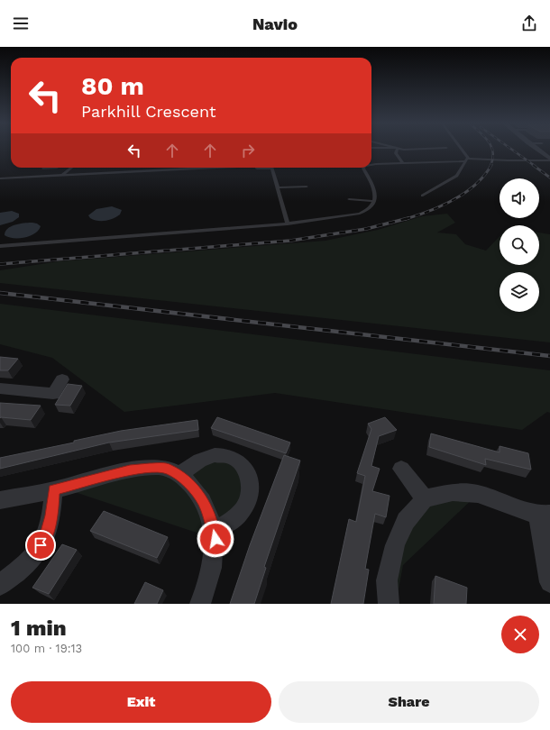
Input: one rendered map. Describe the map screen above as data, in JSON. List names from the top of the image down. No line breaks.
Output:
{"page":{"header":"Navio","turn":["80 m","Parkhill Crescent"],"heading":["1 min","100 m · 19:13"],"buttons":["Exit","Share"]}}
